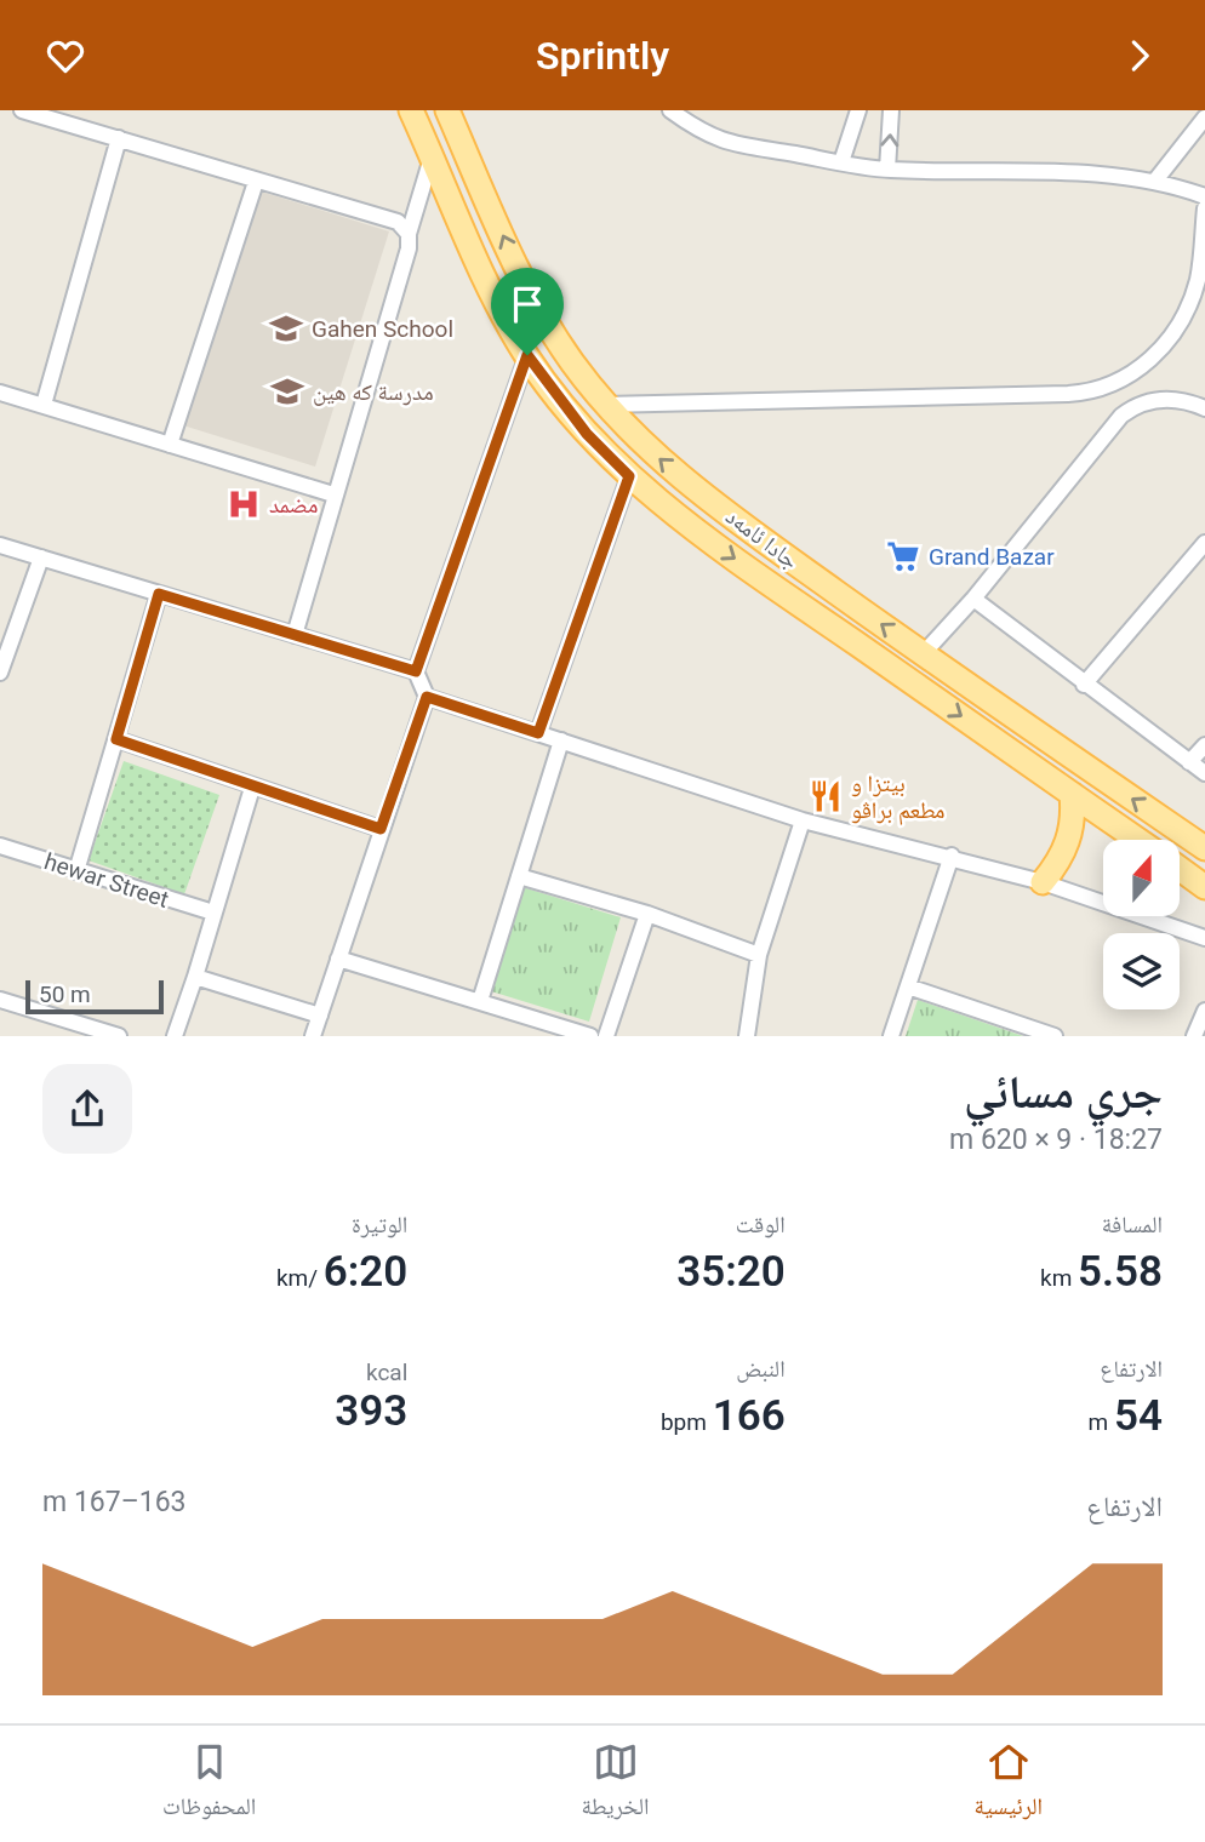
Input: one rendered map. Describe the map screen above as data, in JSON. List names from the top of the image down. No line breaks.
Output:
{"streets":{"main road":["جادا ئامەد"],"street":["hewar Street"]},"places":{"school or university":["Gahen School","مدرسة كه هين"],"hospital":["مضمد"],"supermarket":["Grand Bazar"],"restaurant":["بيتزا و مطعم براڤو"]},"scale_bar":"50 m","north":"top","page":{"header":"Sprintly","scale":"50 m","heading":["جري مسائي","18:27 · 9 × 620 m"],"stats":[["المسافة","5.58 km"],["الوقت","35:20"],["الوتيرة","6:20 /km"],["الارتفاع","54 m"],["النبض","166 bpm"],["kcal","393"]],"chart":["الارتفاع","163–167 m"],"tabs":["الرئيسية","الخريطة","المحفوظات"]}}
